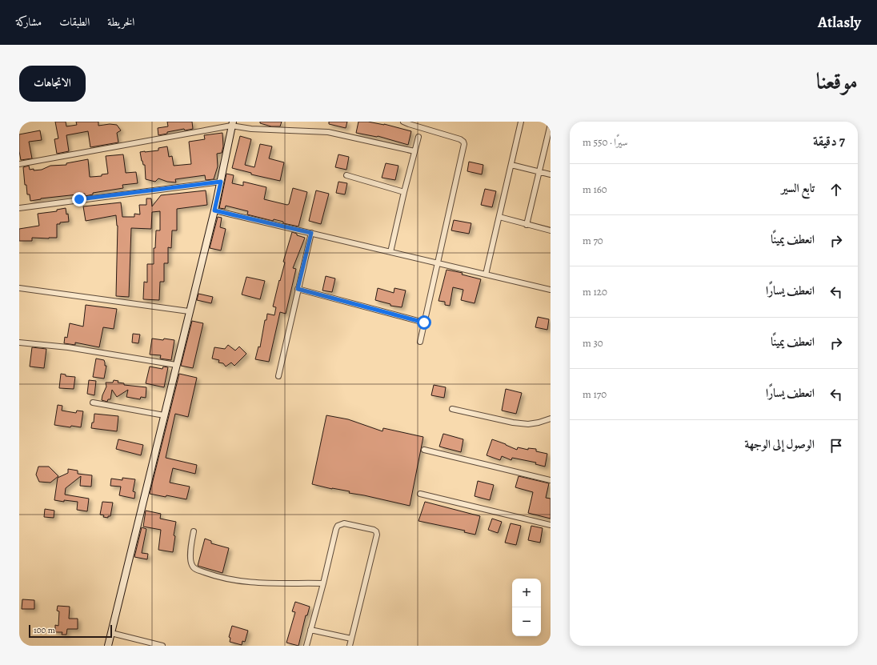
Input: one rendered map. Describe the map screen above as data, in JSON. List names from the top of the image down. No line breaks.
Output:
{"scale_bar":"100 m","page":{"header":"Atlasly","nav":["الخريطة","الطبقات","مشاركة"],"title":"موقعنا","buttons":"الاتجاهات","heading":["7 دقيقة","سيرًا · 550 m"],"list":[["تابع السير","160 m"],["انعطف يمينًا","70 m"],["انعطف يسارًا","120 m"],["انعطف يمينًا","30 m"],["انعطف يسارًا","170 m"],"الوصول إلى الوجهة"],"map_buttons":["+","−"],"scale":"100 m"}}
